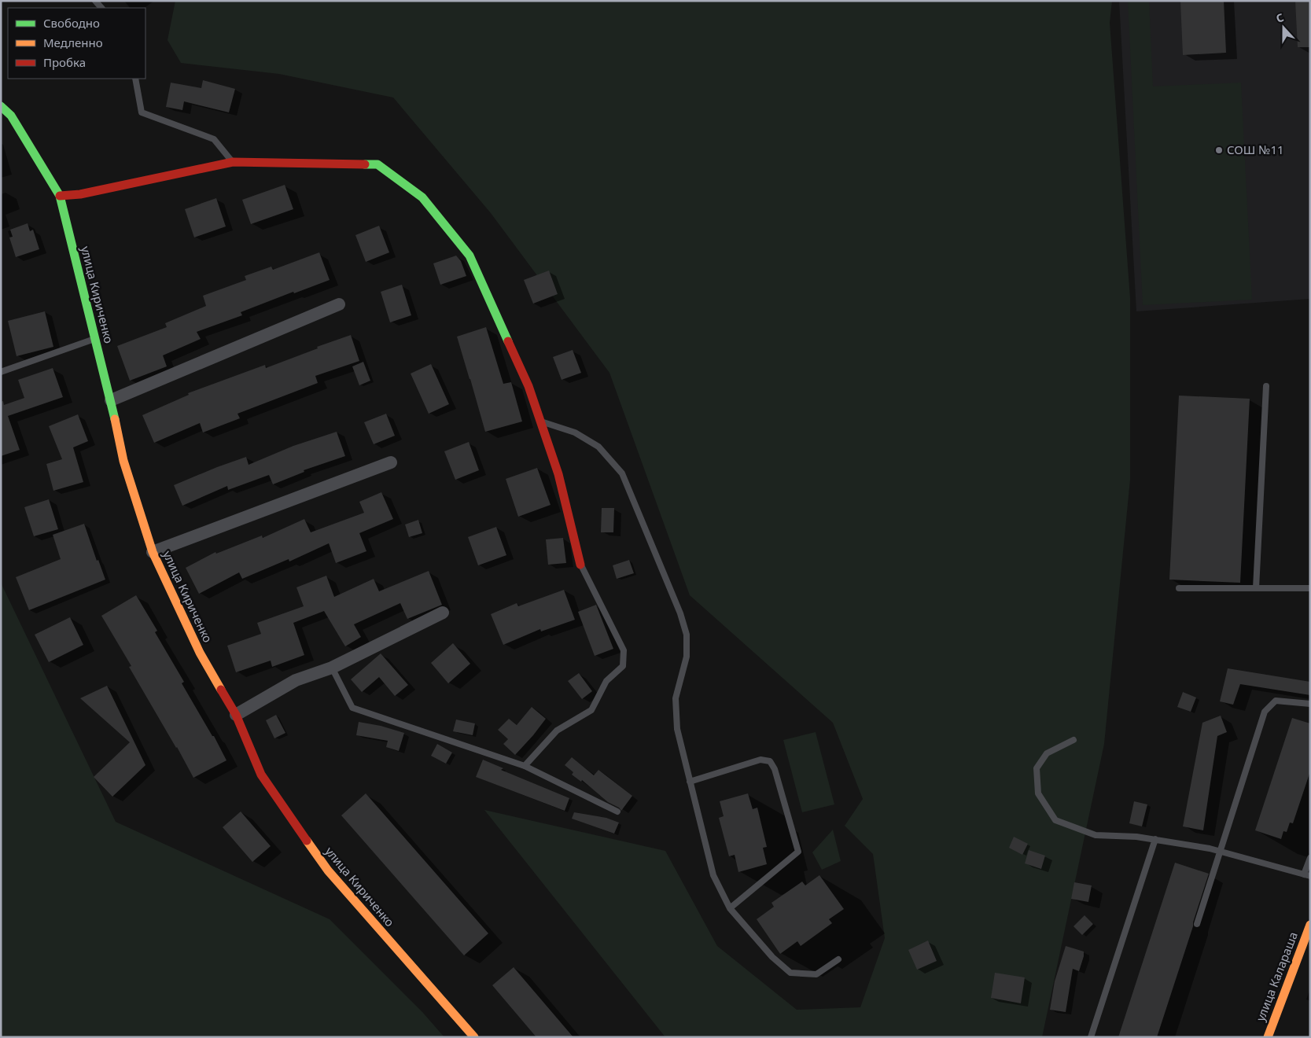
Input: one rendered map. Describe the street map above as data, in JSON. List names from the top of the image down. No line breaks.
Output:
{"streets":{"street":["улица Кириченко","улица Калараша"]},"places":["СОШ №11"],"legend":["Свободно","Медленно","Пробка"],"north":"top"}
